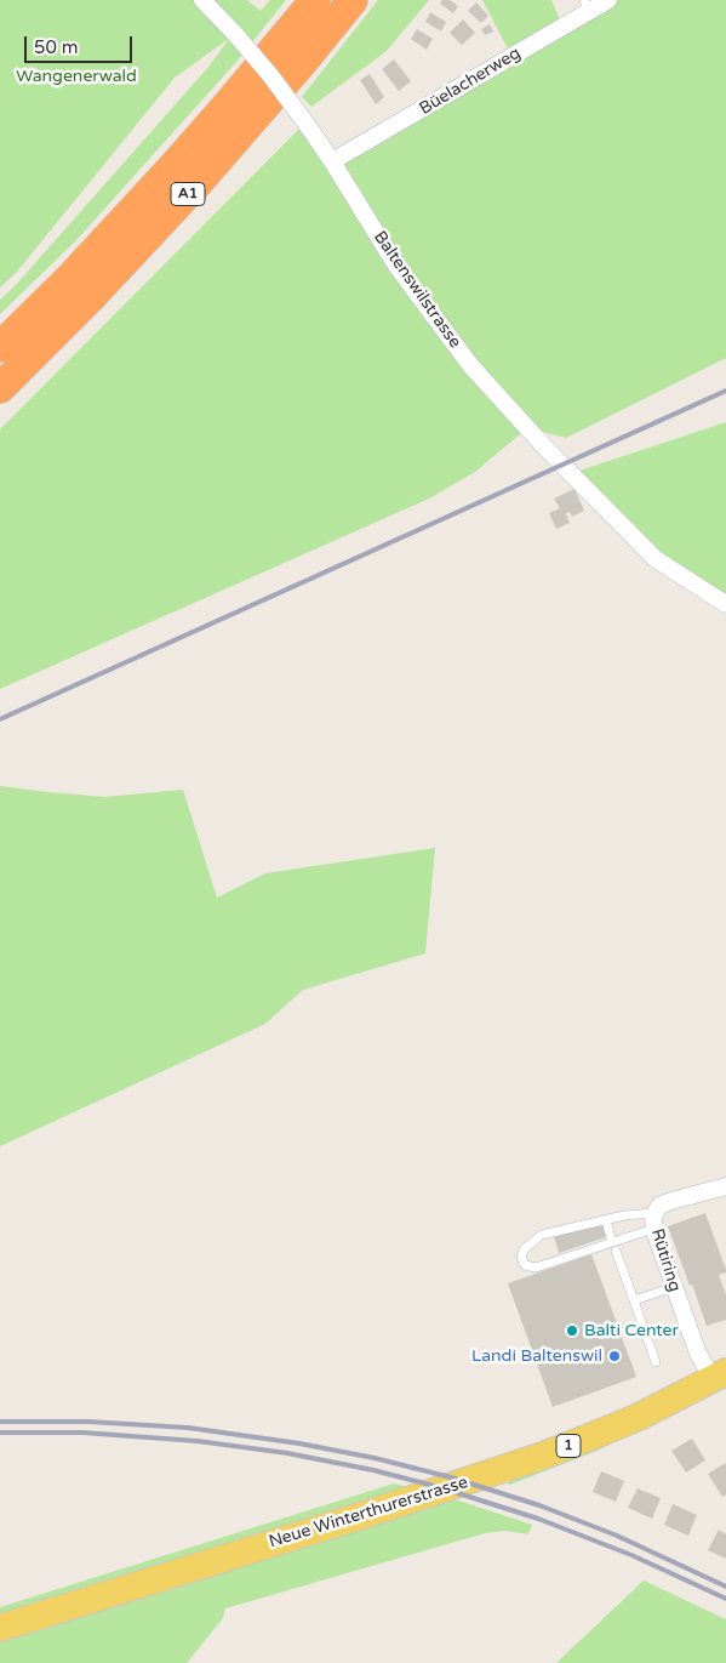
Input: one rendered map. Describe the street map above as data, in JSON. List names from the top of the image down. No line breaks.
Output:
{"streets":{"highway":["A1"],"main road":["1","Neue Winterthurerstrasse"],"street":["Büelacherweg","Baltenswilstrasse","Rütiring"]},"crossings":[["Büelacherweg","Baltenswilstrasse"],["Rütiring","Neue Winterthurerstrasse"]],"parks":["Wangenerwald"],"places":["Balti Center","Landi Baltenswil"],"scale_bar":"50 m"}
